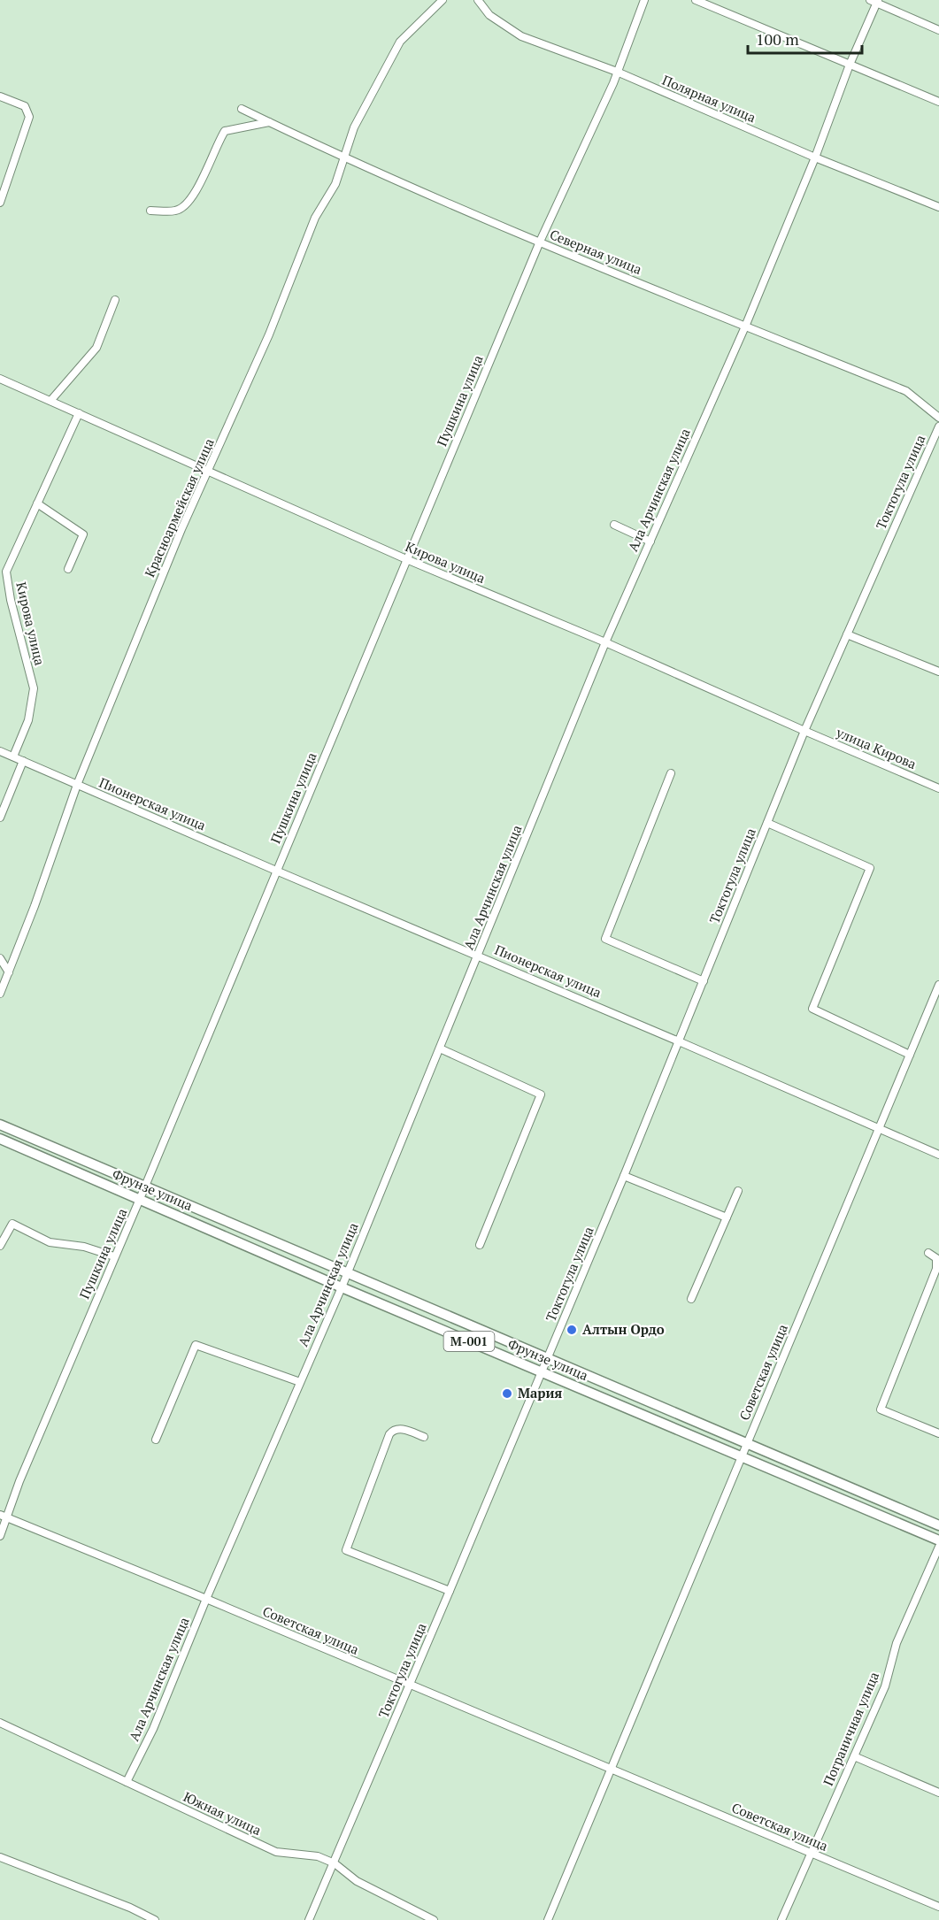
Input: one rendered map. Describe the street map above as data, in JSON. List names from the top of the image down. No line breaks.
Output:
{"streets":{"main road":["Фрунзе улица","M-001"],"street":["Полярная улица","Северная улица","Пушкина улица","Токтогула улица","Ала Арчинская улица","Красноармейская улица","Кирова улица","улица Кирова","Пионерская улица","Советская улица","Пограничная улица","Южная улица"]},"crossings":[["Полярная улица","Пушкина улица"],["Полярная улица","Ала Арчинская улица"],["Северная улица","Пушкина улица"],["Северная улица","Ала Арчинская улица"],["Северная улица","Красноармейская улица"],["Пушкина улица","Кирова улица"],["Пушкина улица","Пионерская улица"],["Пушкина улица","Фрунзе улица"],["Пушкина улица","Советская улица"],["Токтогула улица","Кирова улица"],["Токтогула улица","улица Кирова"],["Токтогула улица","Пионерская улица"],["Токтогула улица","Фрунзе улица"],["Токтогула улица","Советская улица"],["Токтогула улица","Южная улица"],["Ала Арчинская улица","Кирова улица"],["Ала Арчинская улица","Пионерская улица"],["Ала Арчинская улица","Фрунзе улица"],["Ала Арчинская улица","Советская улица"],["Ала Арчинская улица","Южная улица"],["Красноармейская улица","Кирова улица"],["Красноармейская улица","Пионерская улица"],["Кирова улица","улица Кирова"],["Кирова улица","Пионерская улица"],["Пионерская улица","Советская улица"],["Фрунзе улица","Советская улица"],["Советская улица","Пограничная улица"]],"places":["Алтын Ордо","Мария"],"scale_bar":"100 m"}
